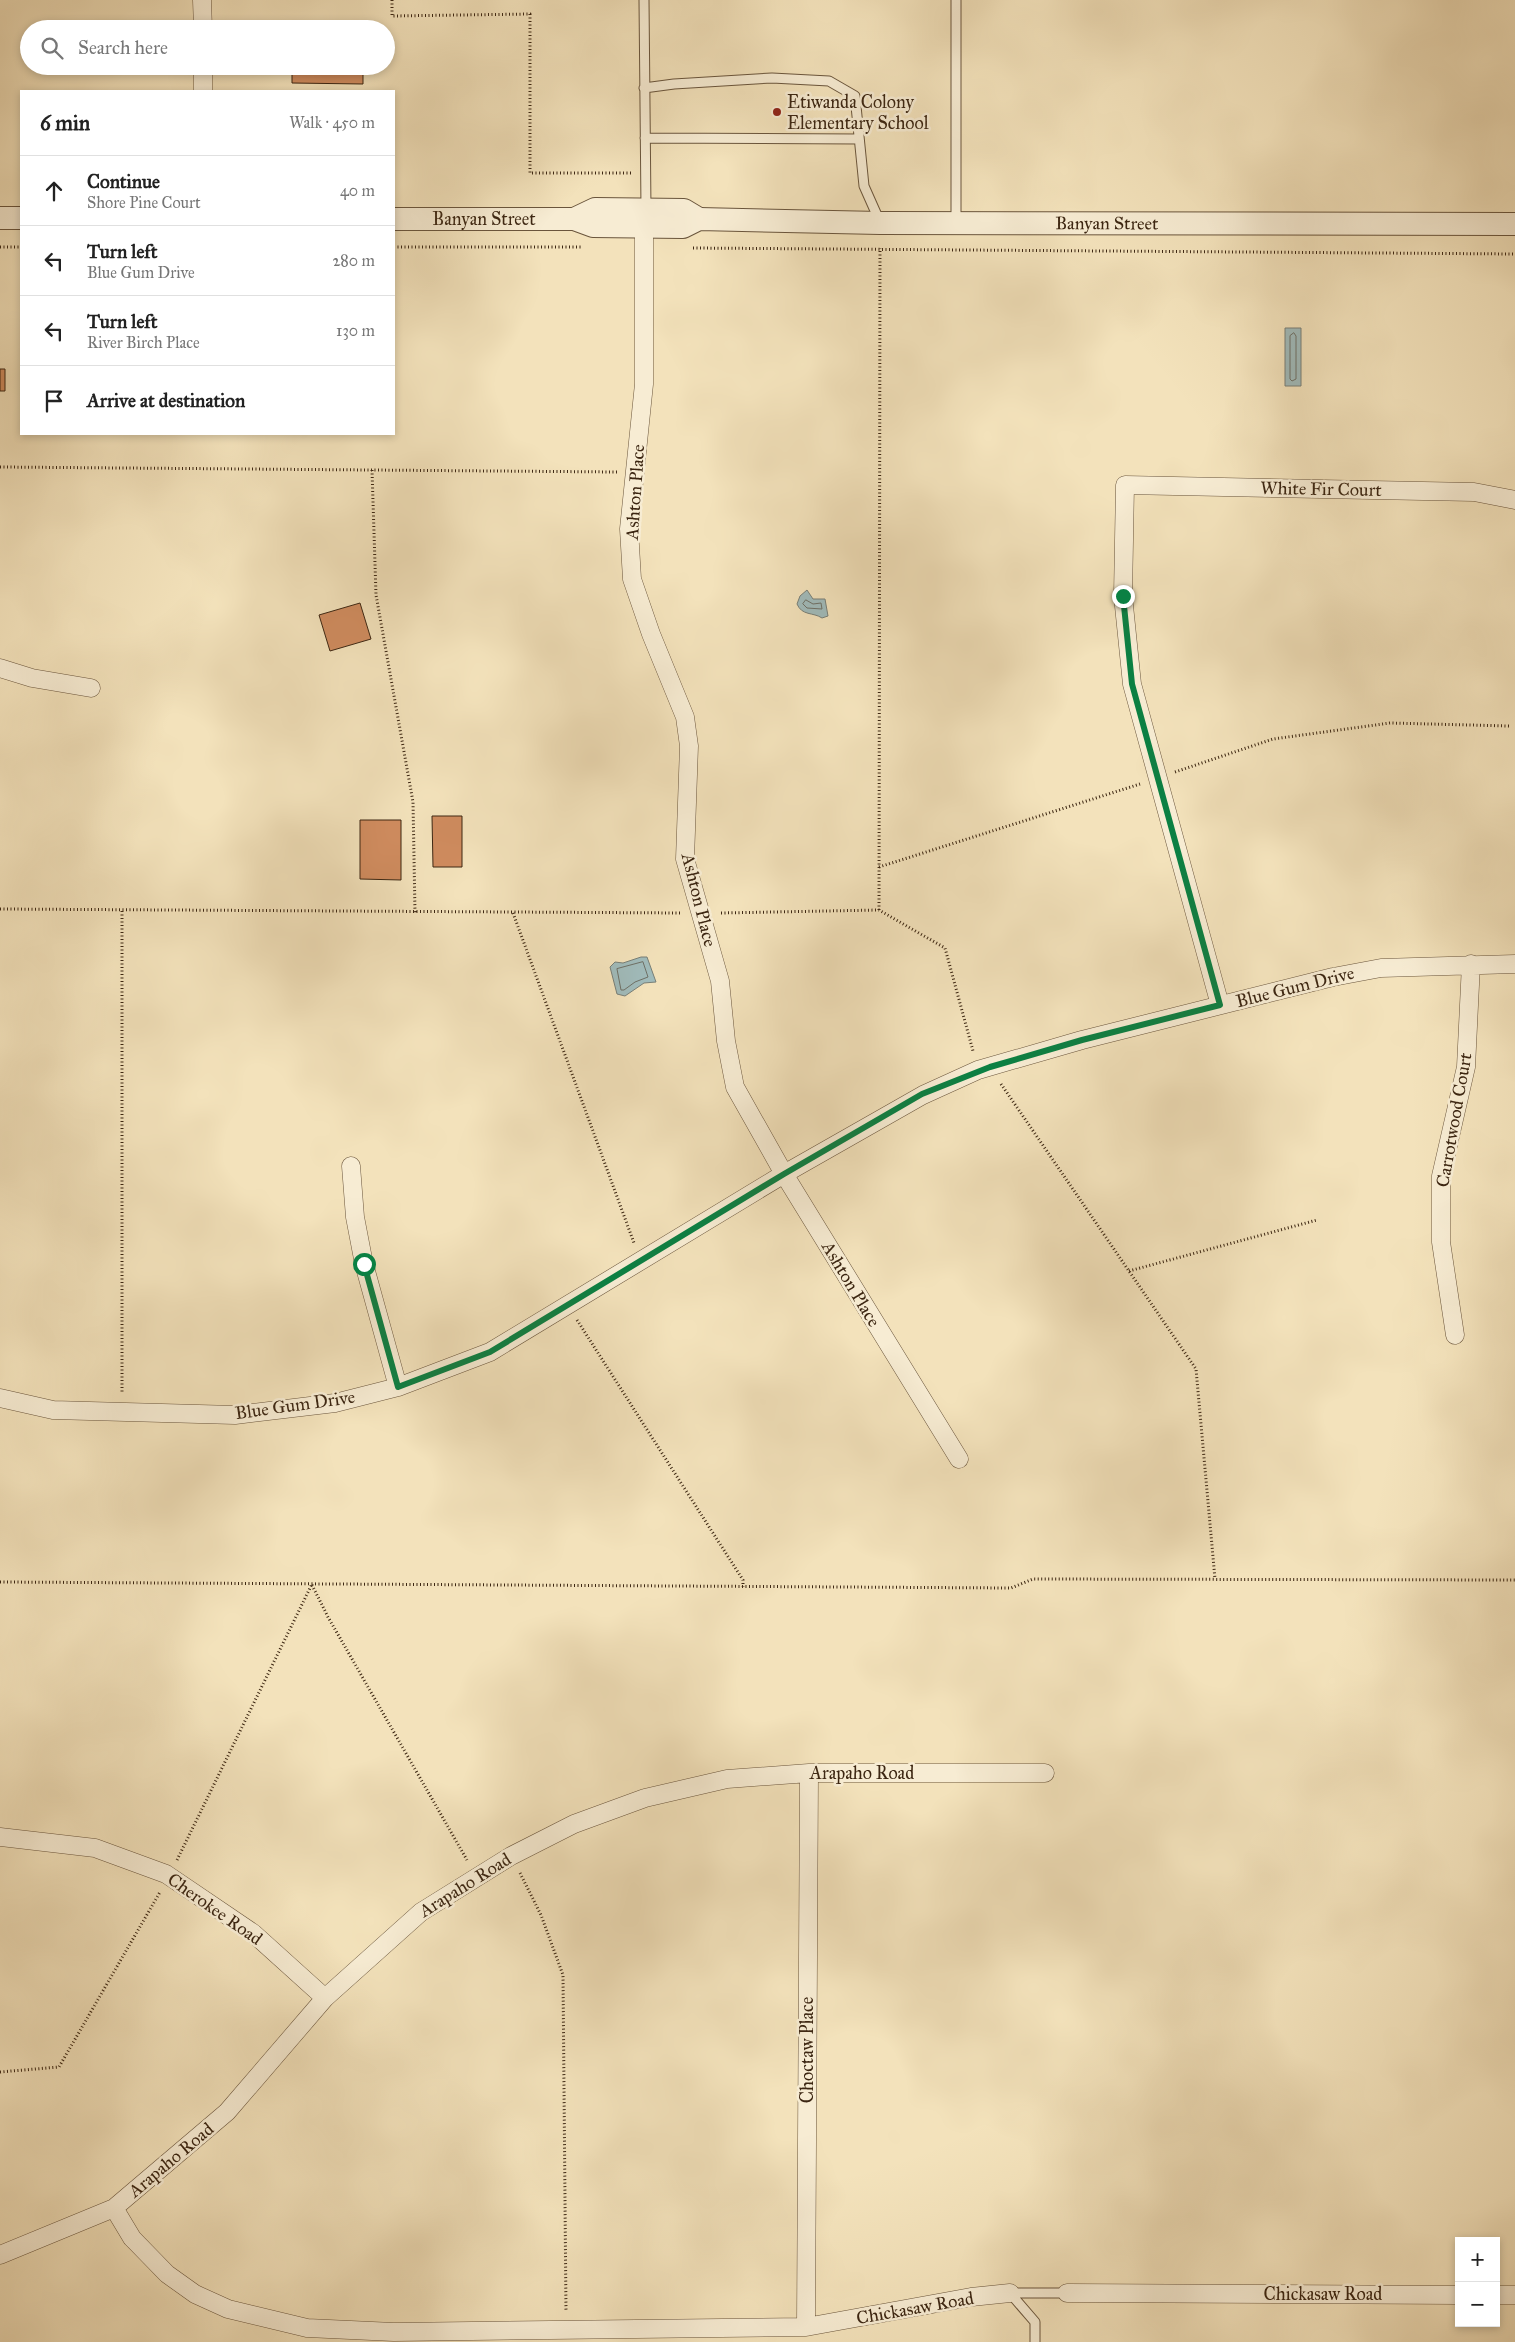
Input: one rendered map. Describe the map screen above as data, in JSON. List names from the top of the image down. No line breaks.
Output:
{"streets":{"street":["Banyan Street","White Fir Court","Ashton Place","Blue Gum Drive","Carrotwood Court","Arapaho Road","Cherokee Road","Choctaw Place","Chickasaw Road"]},"crossings":[["Banyan Street","Ashton Place"],["Ashton Place","Blue Gum Drive"],["Blue Gum Drive","Carrotwood Court"],["Arapaho Road","Cherokee Road"],["Arapaho Road","Choctaw Place"],["Arapaho Road","Chickasaw Road"],["Choctaw Place","Chickasaw Road"]],"places":["Etiwanda Colony Elementary School"],"page":{"search":"Search here","heading":["6 min","Walk · 450 m"],"list":[["Continue","Shore Pine Court","40 m"],["Turn left","Blue Gum Drive","280 m"],["Turn left","River Birch Place","130 m"],"Arrive at destination"],"map_buttons":["+","−"]}}
